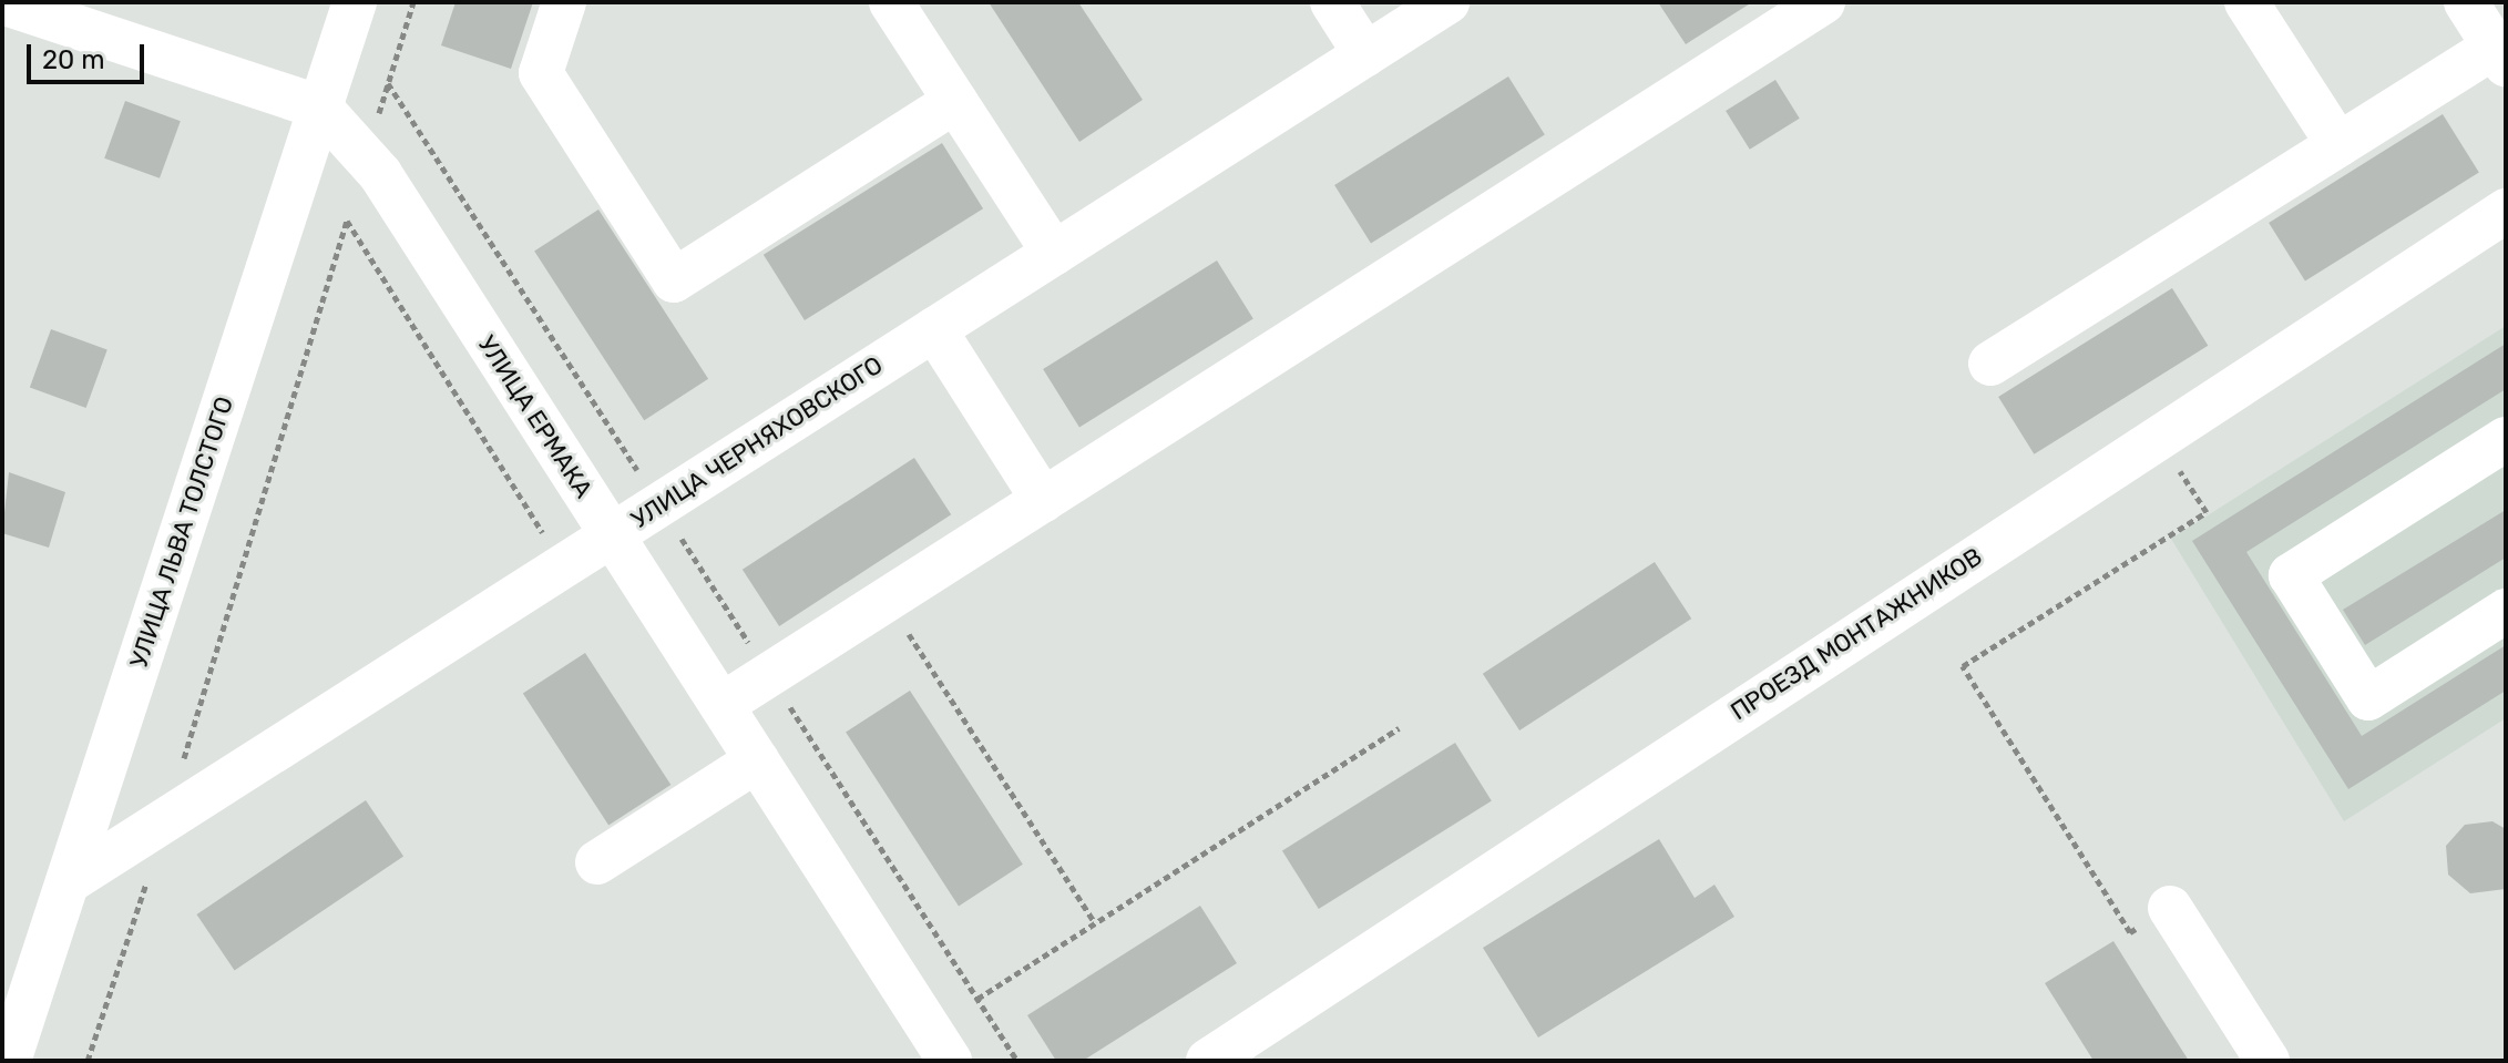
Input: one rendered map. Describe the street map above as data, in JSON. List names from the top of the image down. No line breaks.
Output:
{"streets":{"street":["УЛИЦА ЕРМАКА","УЛИЦА ЧЕРНЯХОВСКОГО","УЛИЦА ЛЬВА ТОЛСТОГО","ПРОЕЗД МОНТАЖНИКОВ"]},"crossings":[["УЛИЦА ЕРМАКА","УЛИЦА ЧЕРНЯХОВСКОГО"],["УЛИЦА ЕРМАКА","УЛИЦА ЛЬВА ТОЛСТОГО"],["УЛИЦА ЧЕРНЯХОВСКОГО","УЛИЦА ЛЬВА ТОЛСТОГО"]],"scale_bar":"20 m"}
